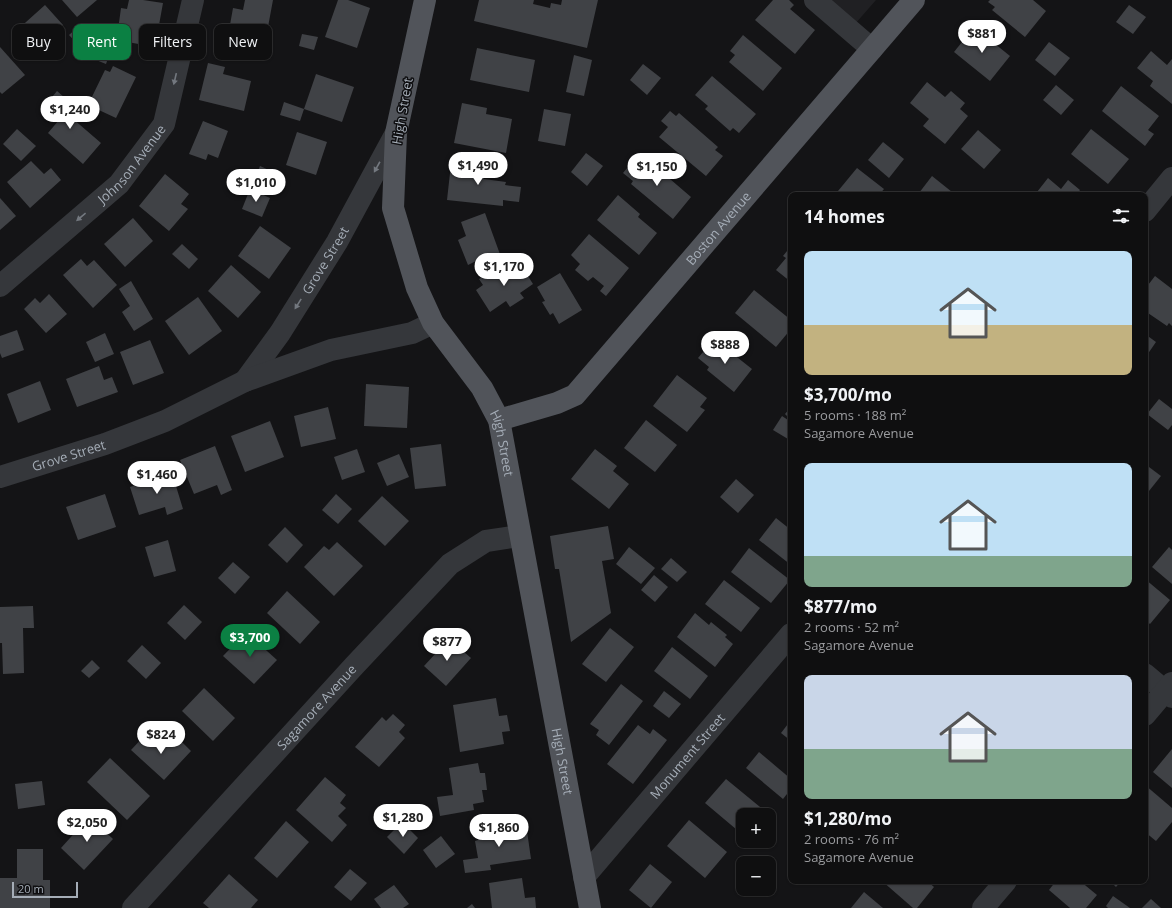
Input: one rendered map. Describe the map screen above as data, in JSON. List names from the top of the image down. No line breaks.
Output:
{"streets":{"main road":["High Street","Boston Avenue"],"street":["Johnson Avenue","Grove Street","Sagamore Avenue","Monument Street"]},"crossings":[["High Street","Boston Avenue"],["High Street","Grove Street"],["High Street","Sagamore Avenue"],["High Street","Monument Street"]],"one_way":["Johnson Avenue","Grove Street"],"scale_bar":"20 m","page":{"price":["$881","$1,240","$1,490","$1,150","$1,010","$1,170","$888","$1,460","$3,700","$877","$824","$1,280","$2,050","$1,860"],"chip":["Buy","Rent","Filters","New"],"heading":"14 homes","list":[{"name":"$3,700/mo","note":"5 rooms · 188 m² · Sagamore Avenue"},{"name":"$877/mo","note":"2 rooms · 52 m² · Sagamore Avenue"},{"name":"$1,280/mo","note":"2 rooms · 76 m² · Sagamore Avenue"}],"map_buttons":["+","−"],"scale":"20 m"}}
